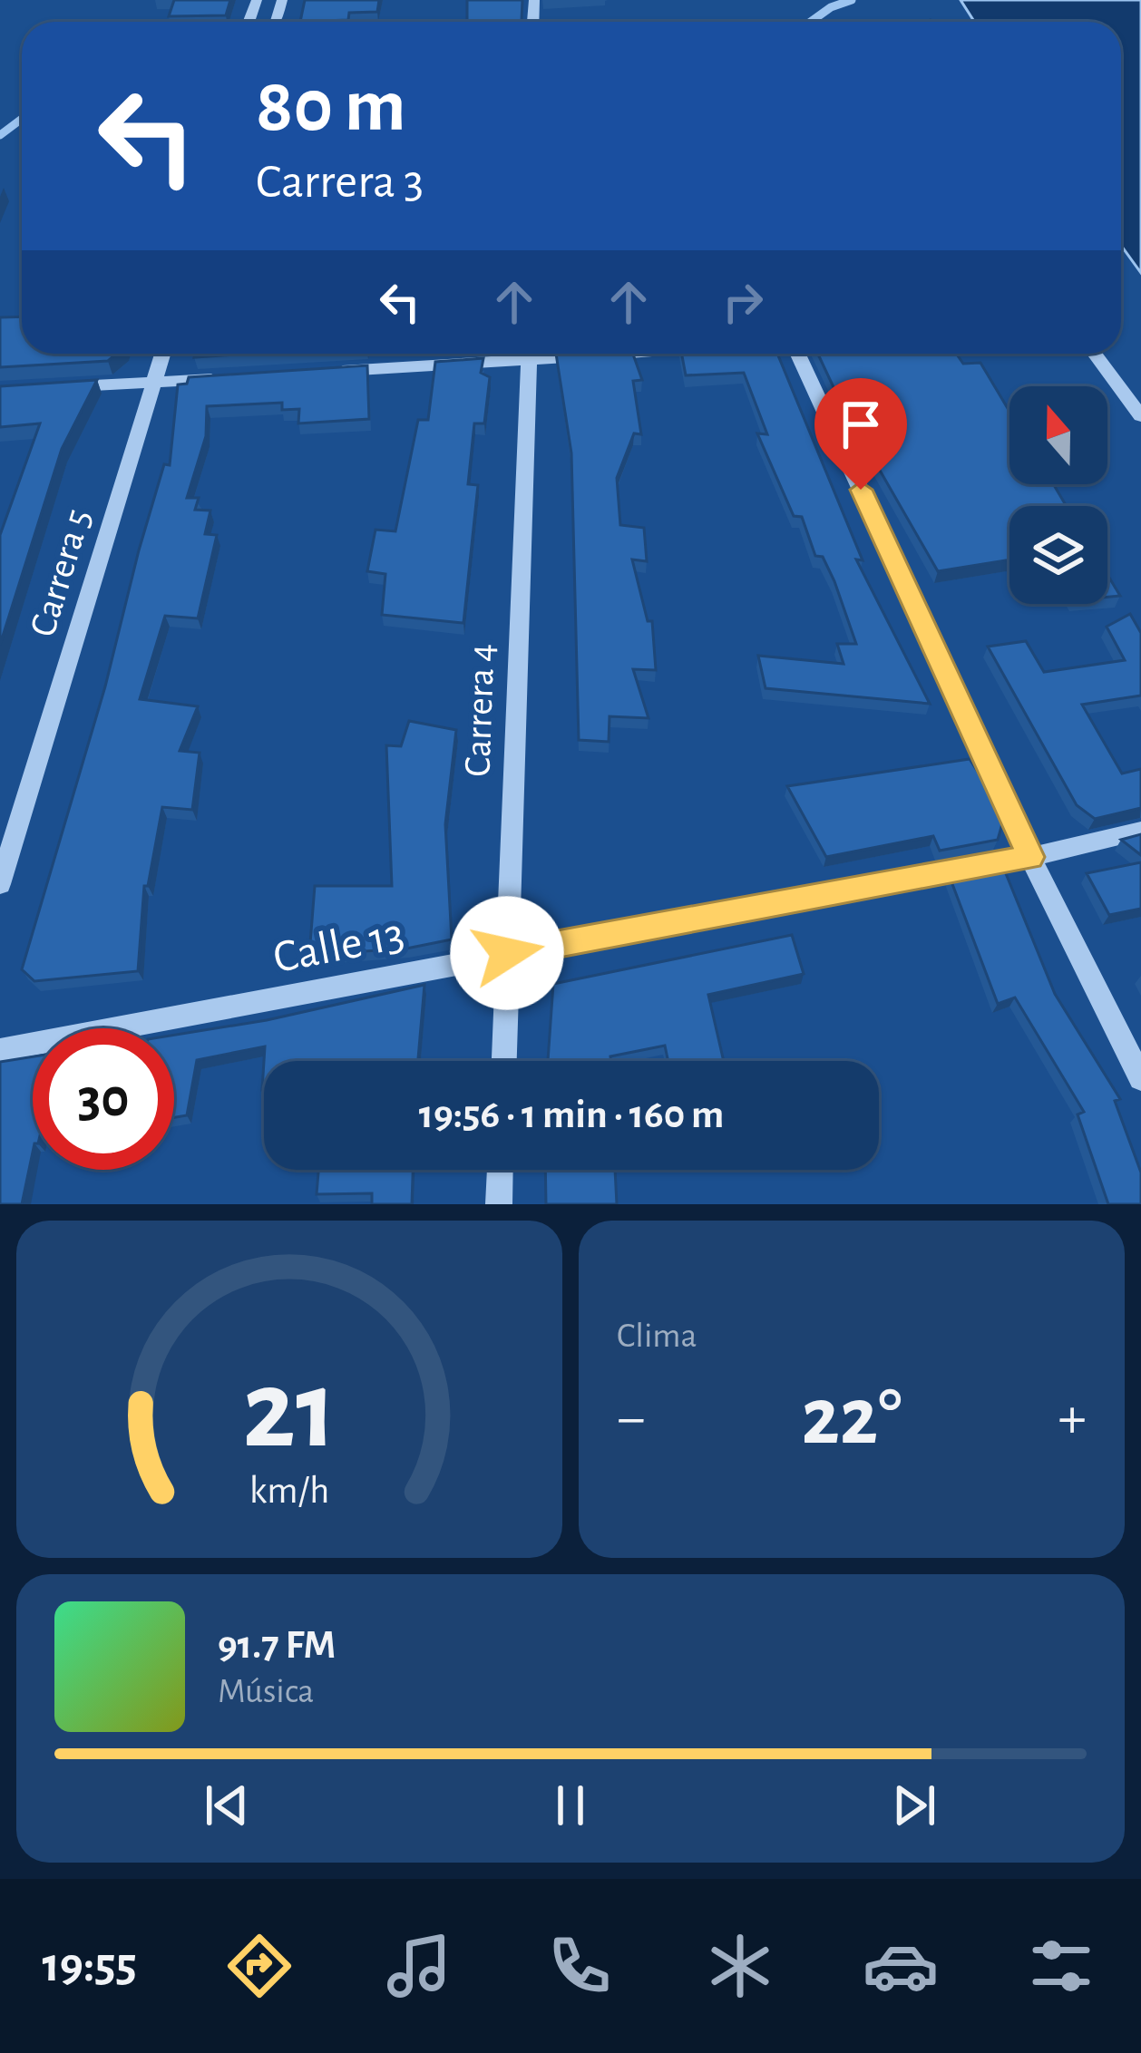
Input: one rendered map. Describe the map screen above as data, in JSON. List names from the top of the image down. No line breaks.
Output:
{"streets":{"street":["Carrera 5","Carrera 4","Calle 13"]},"crossings":[["Carrera 4","Calle 13"]],"north":"top","page":{"turn":["80 m","Carrera 3"],"limit":"30","trip":"19:56 · 1 min · 160 m","tile":"Clima","heat":["−","22°","+"],"song":["91.7 FM","Música"],"tabs":"19:55","gauge":["21","km/h"]}}
